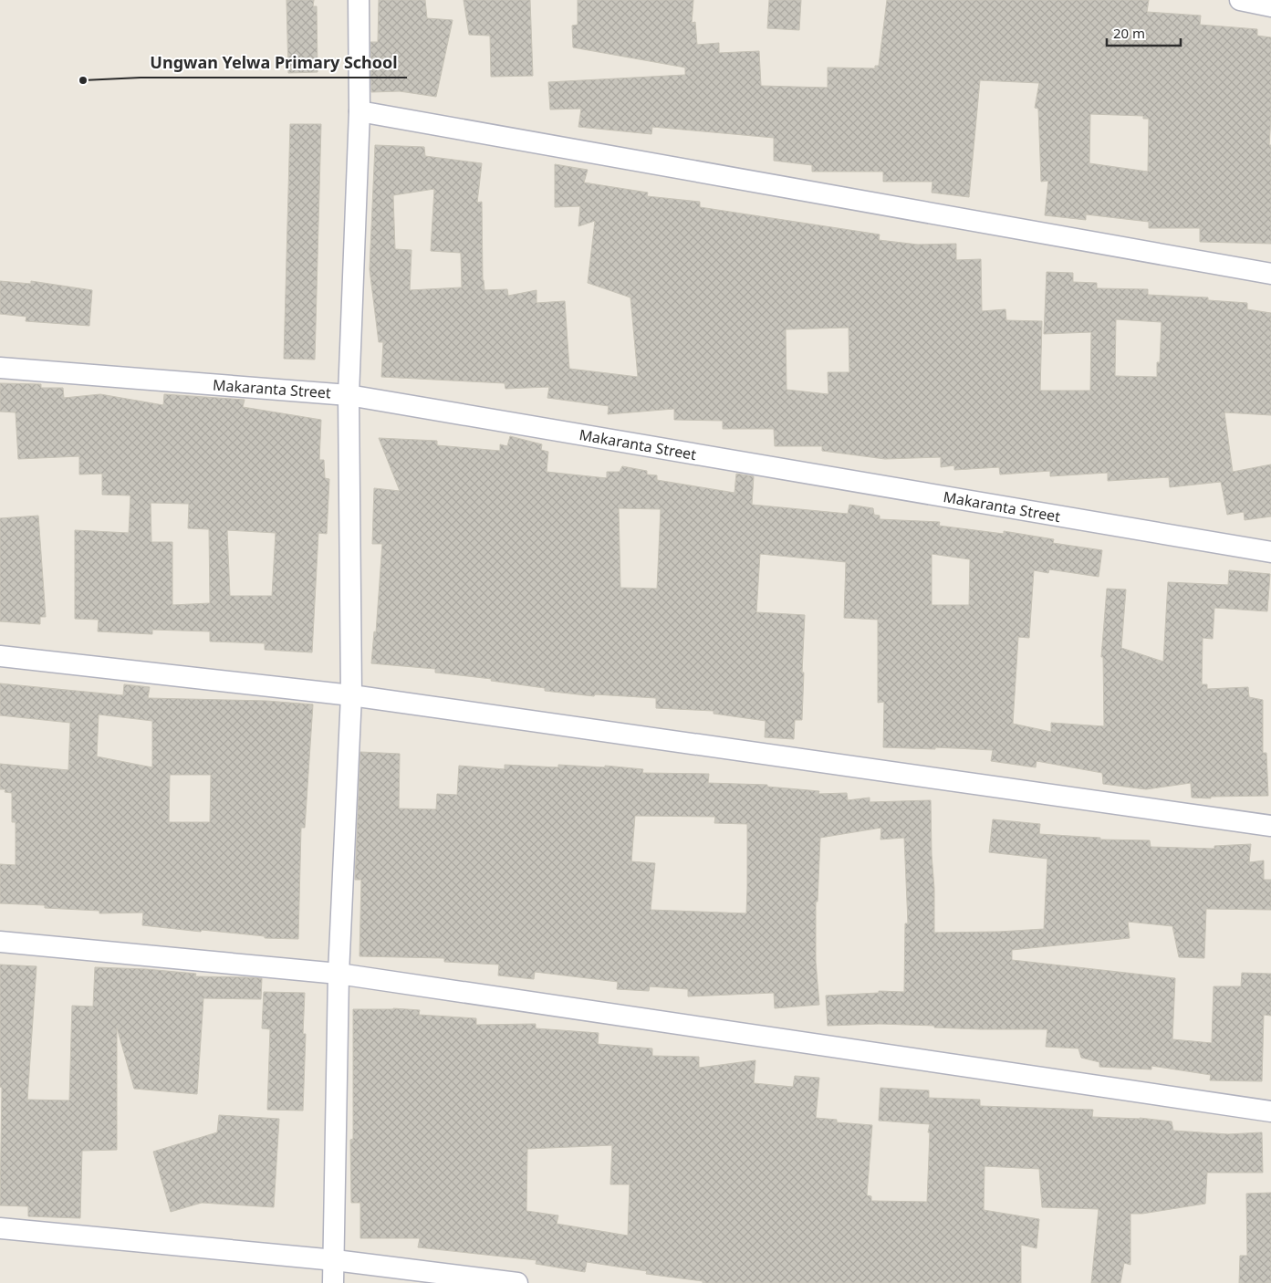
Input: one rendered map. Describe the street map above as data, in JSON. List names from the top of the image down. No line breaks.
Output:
{"streets":{"street":["Makaranta Street"]},"places":["Ungwan Yelwa Primary School"],"scale_bar":"20 m"}
